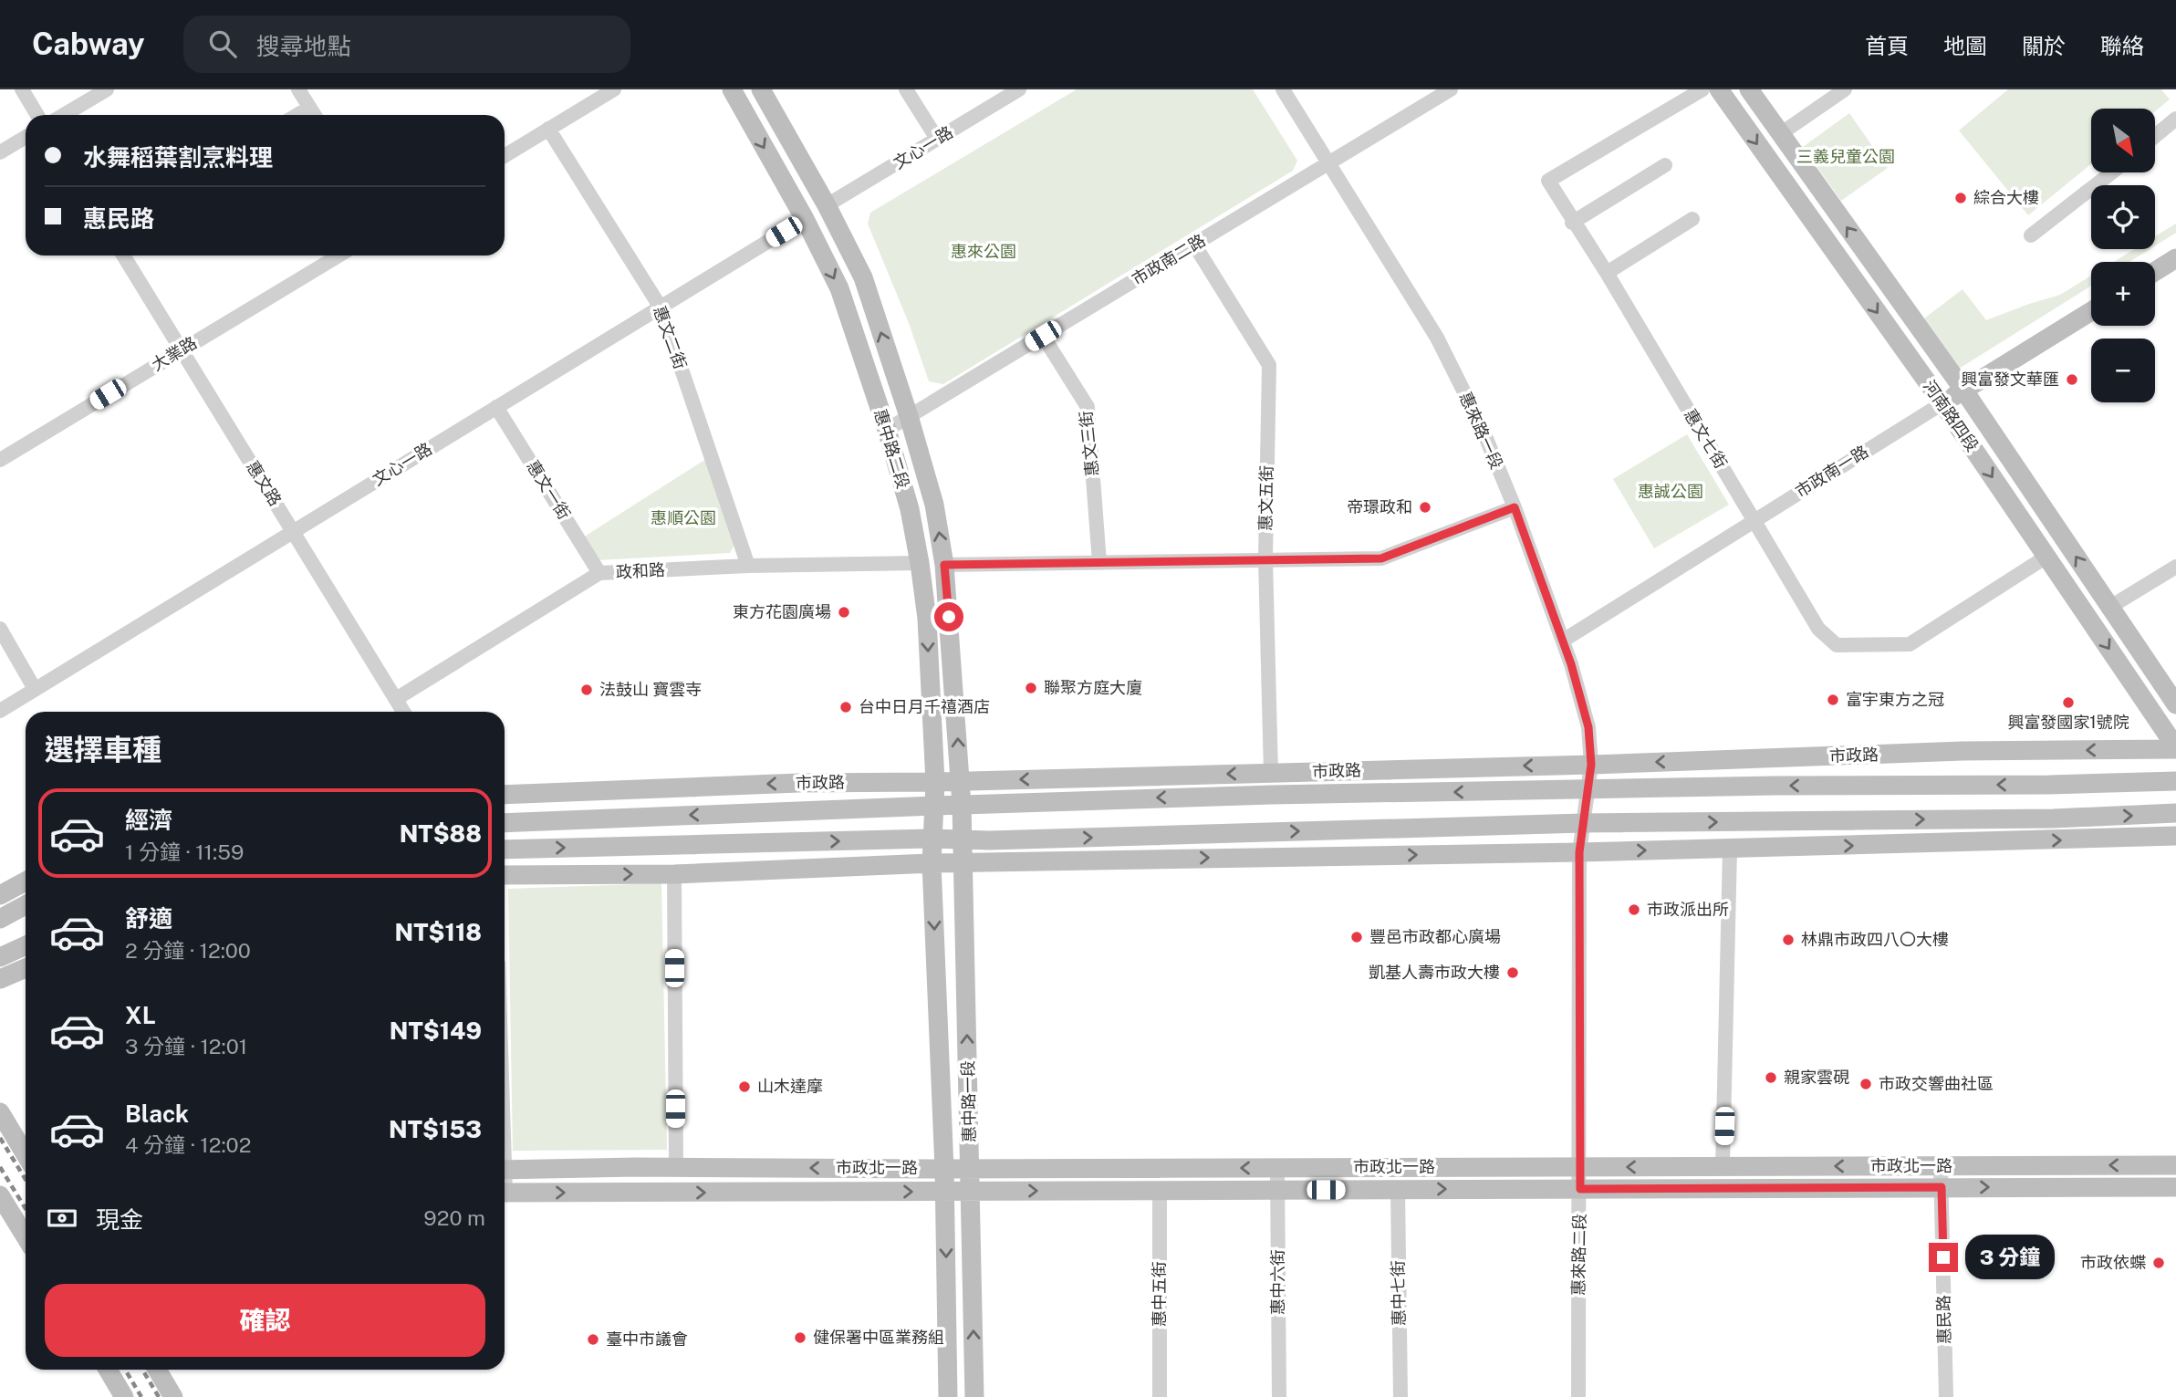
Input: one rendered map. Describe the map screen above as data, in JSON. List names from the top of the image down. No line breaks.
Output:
{"streets":{"street":["文心一路","市政南二路","惠文二街","大業路","河南路四段","惠來路一段","惠文七街","惠文三街","惠中路二段","市政南一路","惠文路","惠文一街","惠文五街","政和路","市政路","惠中路一段","市政北一路","惠來路二段","惠中六街","惠中七街","惠中五街","惠民路"]},"crossings":[["文心一路","惠文二街"],["文心一路","惠中路二段"],["文心一路","惠文路"],["文心一路","惠文一街"],["市政南二路","惠來路一段"],["市政南二路","惠文三街"],["市政南二路","惠中路二段"],["市政南二路","惠文五街"],["惠文二街","政和路"],["大業路","惠文路"],["河南路四段","惠文七街"],["河南路四段","市政南一路"],["河南路四段","市政路"],["惠來路一段","市政南一路"],["惠來路一段","市政路"],["惠來路一段","惠來路二段"],["惠文七街","市政南一路"],["惠中路二段","政和路"],["惠中路二段","市政路"],["惠中路二段","惠中路一段"],["惠文路","政和路"],["惠文一街","政和路"],["惠文五街","市政路"],["市政路","惠中路一段"],["市政路","惠來路二段"],["惠中路一段","市政北一路"],["市政北一路","惠來路二段"],["市政北一路","惠中六街"],["市政北一路","惠中七街"],["市政北一路","惠中五街"],["市政北一路","惠民路"]],"parks":["三義兒童公園","惠來公園","惠誠公園","惠順公園"],"places":["綜合大樓","興富發文華匯","帝璟政和","東方花園廣場","聯聚方庭大廈","法鼓山 寶雲寺","富宇東方之冠","興富發國家1號院","台中日月千禧酒店","市政派出所","豐邑市政都心廣場","林鼎市政四八〇大樓","凱基人壽市政大樓","親家雲硯","市政交響曲社區","山木達摩","市政依蝶","健保署中區業務組","臺中市議會"],"north":"bottom right","page":{"header":"Cabway","search":"搜尋地點","nav":["首頁","地圖","關於","聯絡"],"map_buttons":["+","−"],"banner":["水舞稻葉割烹料理","惠民路"],"heading":"選擇車種","list":[{"name":"經濟","note":"1 分鐘 · 11:59","value":"NT$88"},{"name":"舒適","note":"2 分鐘 · 12:00","value":"NT$118"},{"name":"XL","note":"3 分鐘 · 12:01","value":"NT$149"},{"name":"Black","note":"4 分鐘 · 12:02","value":"NT$153"}],"pay":["現金","920 m"],"bubble":"3 分鐘","buttons":"確認"}}
